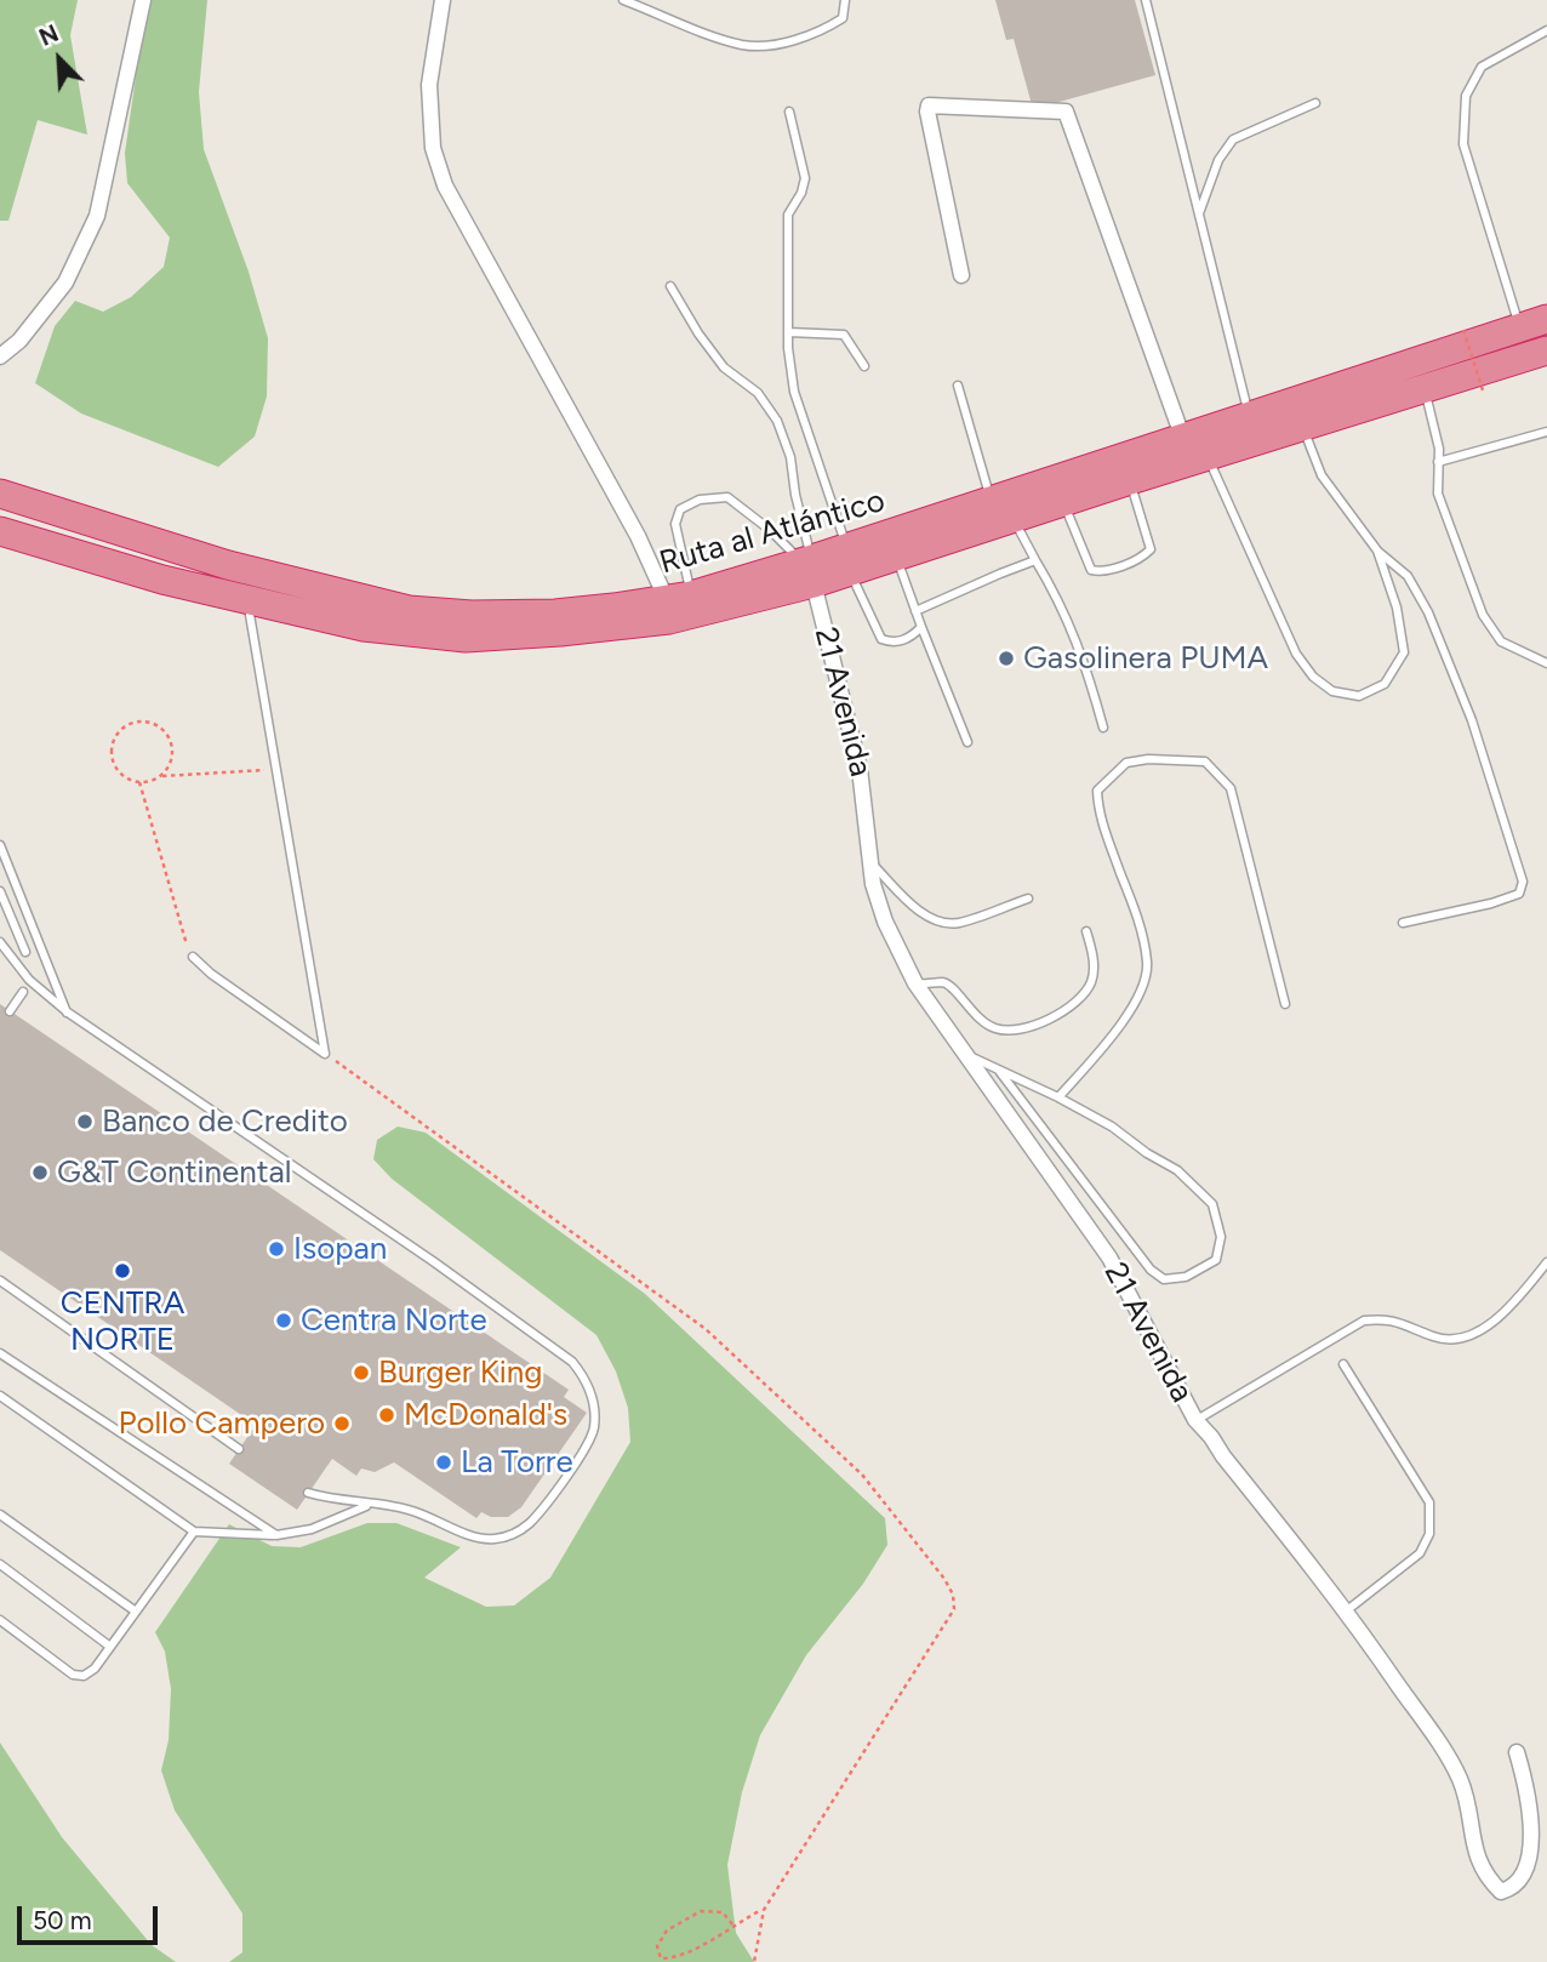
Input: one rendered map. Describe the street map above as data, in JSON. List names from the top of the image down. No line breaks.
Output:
{"streets":{"highway":["Ruta al Atlántico"],"street":["21 Avenida"]},"crossings":[["Ruta al Atlántico","21 Avenida"]],"places":["Gasolinera PUMA","Banco de Credito","G&T Continental","Isopan","CENTRA NORTE","Centra Norte","Burger King","McDonald's","Pollo Campero","La Torre"],"scale_bar":"50 m","north":"top left"}
